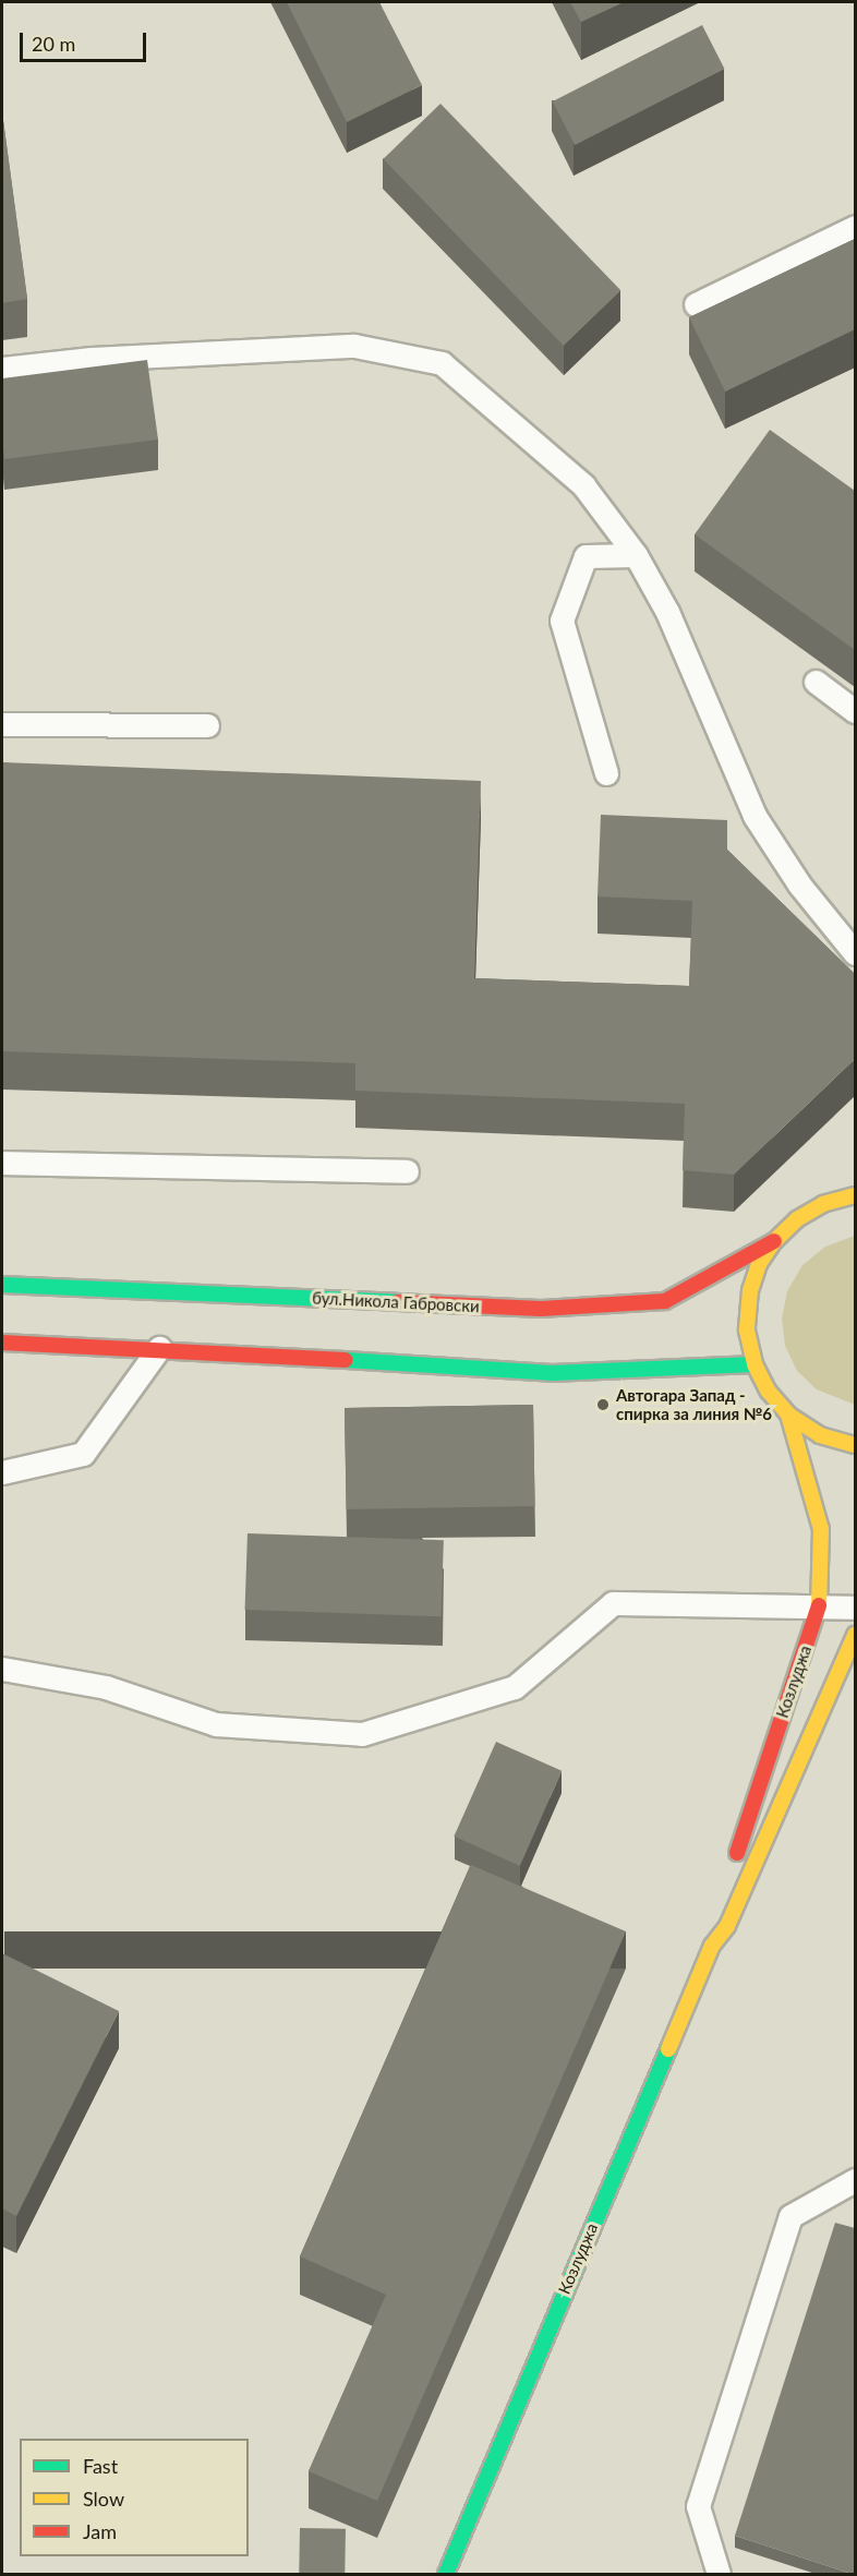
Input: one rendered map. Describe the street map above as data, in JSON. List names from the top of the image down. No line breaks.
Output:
{"streets":{"main road":["бул.Никола Габровски","Козлуджа"]},"places":["Автогара Запад - спирка за линия №6"],"legend":["Fast","Slow","Jam"],"scale_bar":"20 m"}
